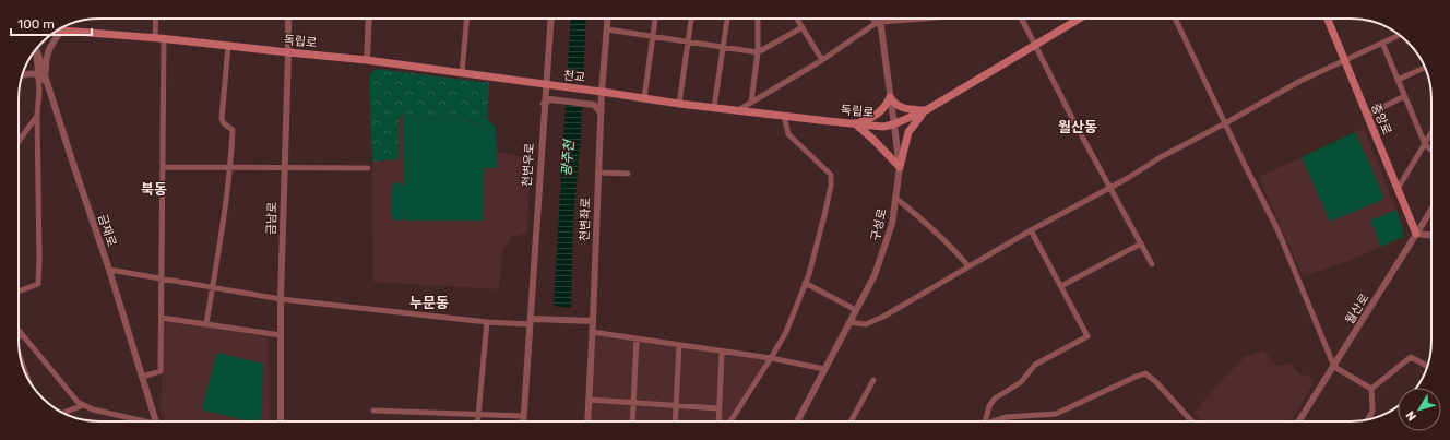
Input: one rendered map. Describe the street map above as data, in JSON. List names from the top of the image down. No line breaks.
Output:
{"streets":{"main road":["독립로","천교","중앙로"],"street":["천변우로","금남로","천변좌로","구성로","금재로","월산로"]},"crossings":[["독립로","천교"],["독립로","천변우로"],["독립로","금남로"],["독립로","천변좌로"],["독립로","구성로"],["천교","천변우로"],["천교","천변좌로"],["중앙로","월산로"]],"districts":["월산동","북동","누문동"],"water":["광주천"],"scale_bar":"100 m","north":"bottom left"}
